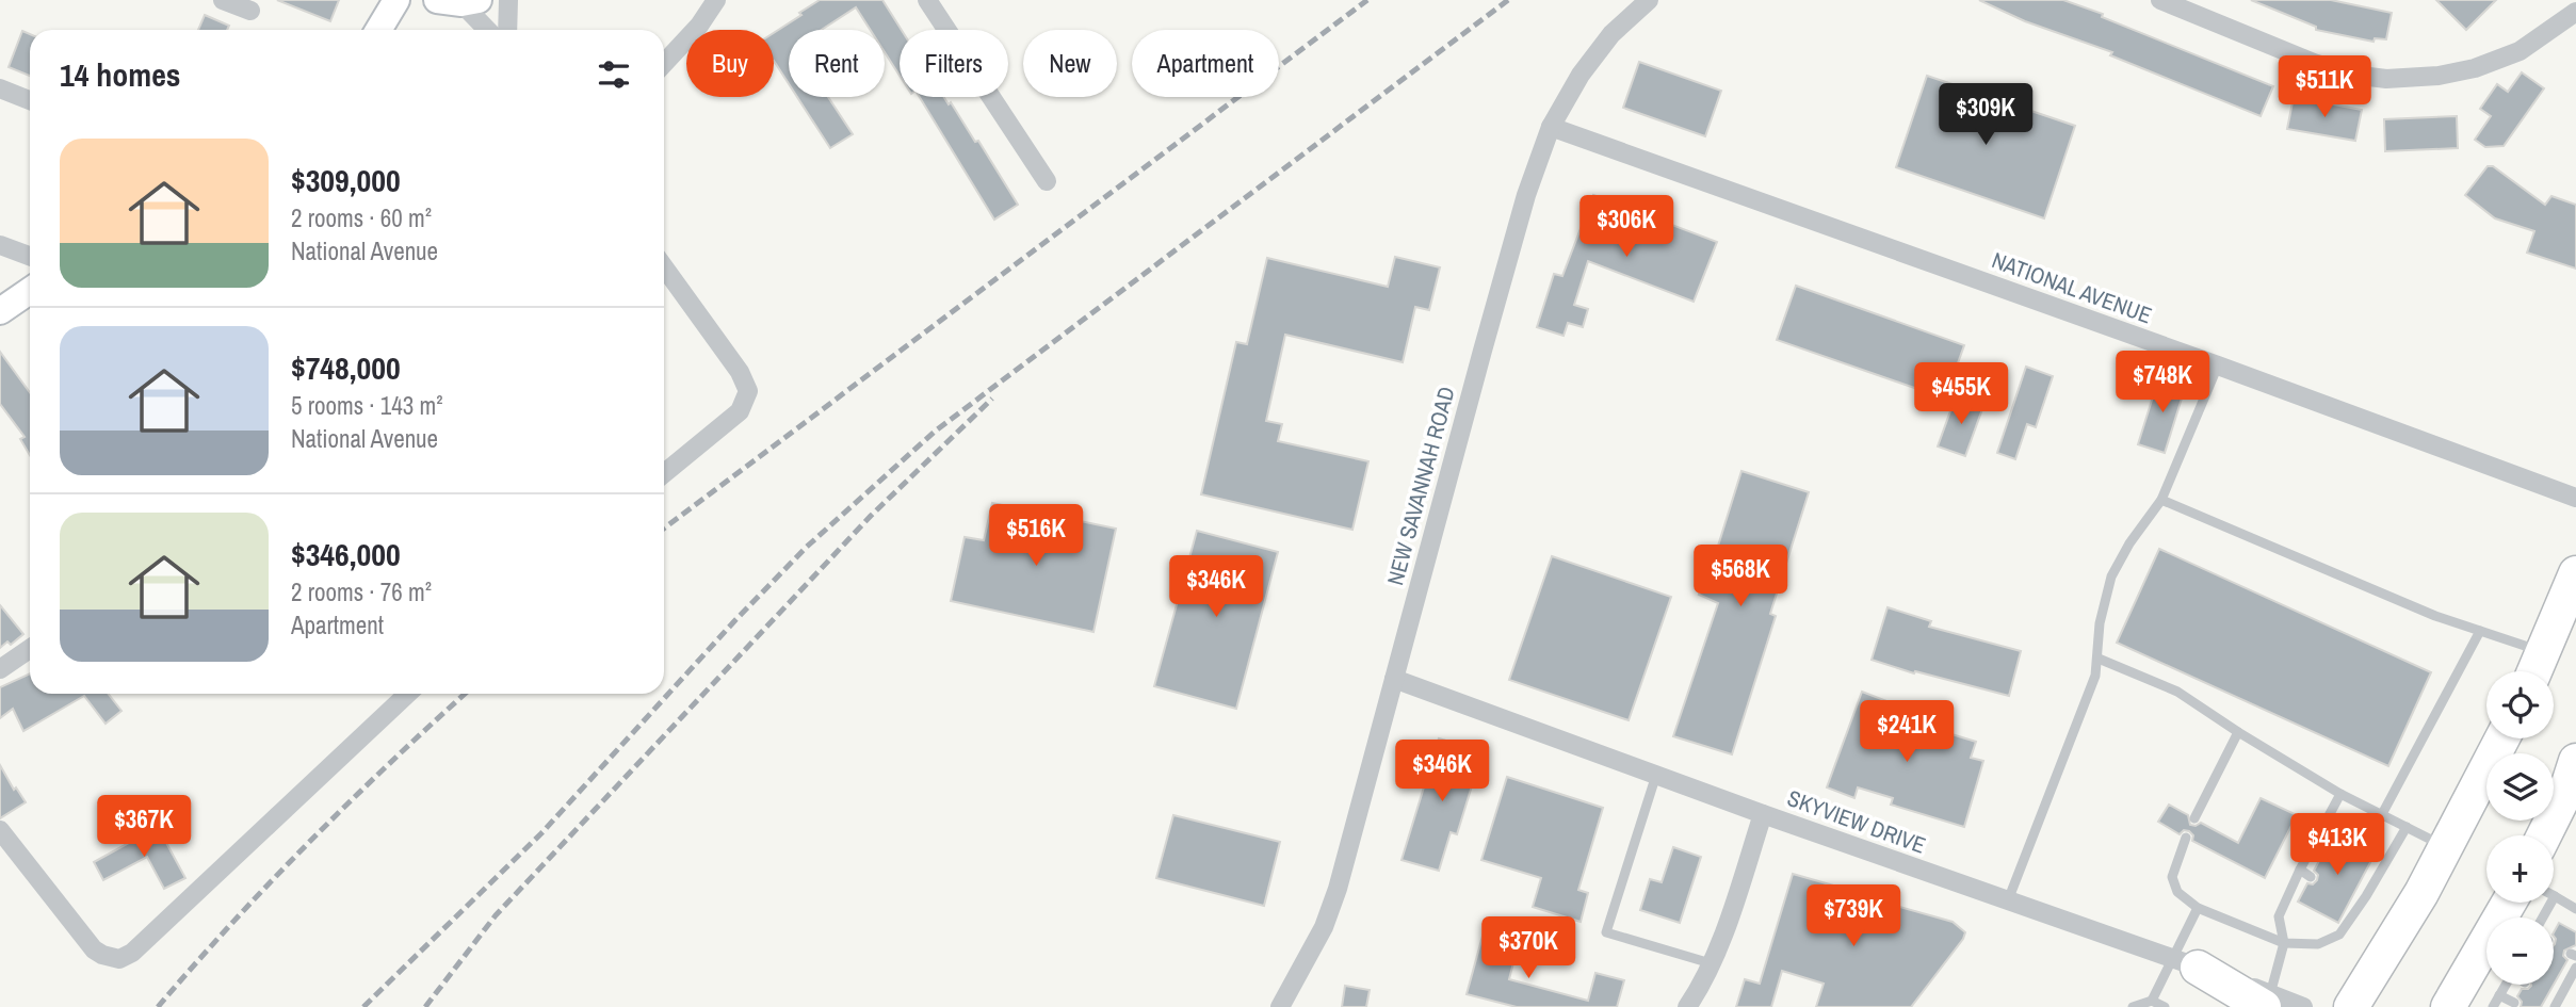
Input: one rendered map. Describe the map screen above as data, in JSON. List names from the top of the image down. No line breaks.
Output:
{"streets":{"street":["NATIONAL AVENUE","NEW SAVANNAH ROAD","SKYVIEW DRIVE"]},"crossings":[["NATIONAL AVENUE","NEW SAVANNAH ROAD"],["NEW SAVANNAH ROAD","SKYVIEW DRIVE"]],"page":{"chip":["Buy","Rent","Filters","New","Apartment"],"heading":"14 homes","price":["$511K","$309K","$306K","$748K","$455K","$516K","$568K","$346K","$241K","$346K","$367K","$413K","$739K","$370K"],"list":[{"name":"$309,000","note":"2 rooms · 60 m² · National Avenue"},{"name":"$748,000","note":"5 rooms · 143 m² · National Avenue"},{"name":"$346,000","note":"2 rooms · 76 m² · Apartment"}],"map_buttons":["+","−"]}}
